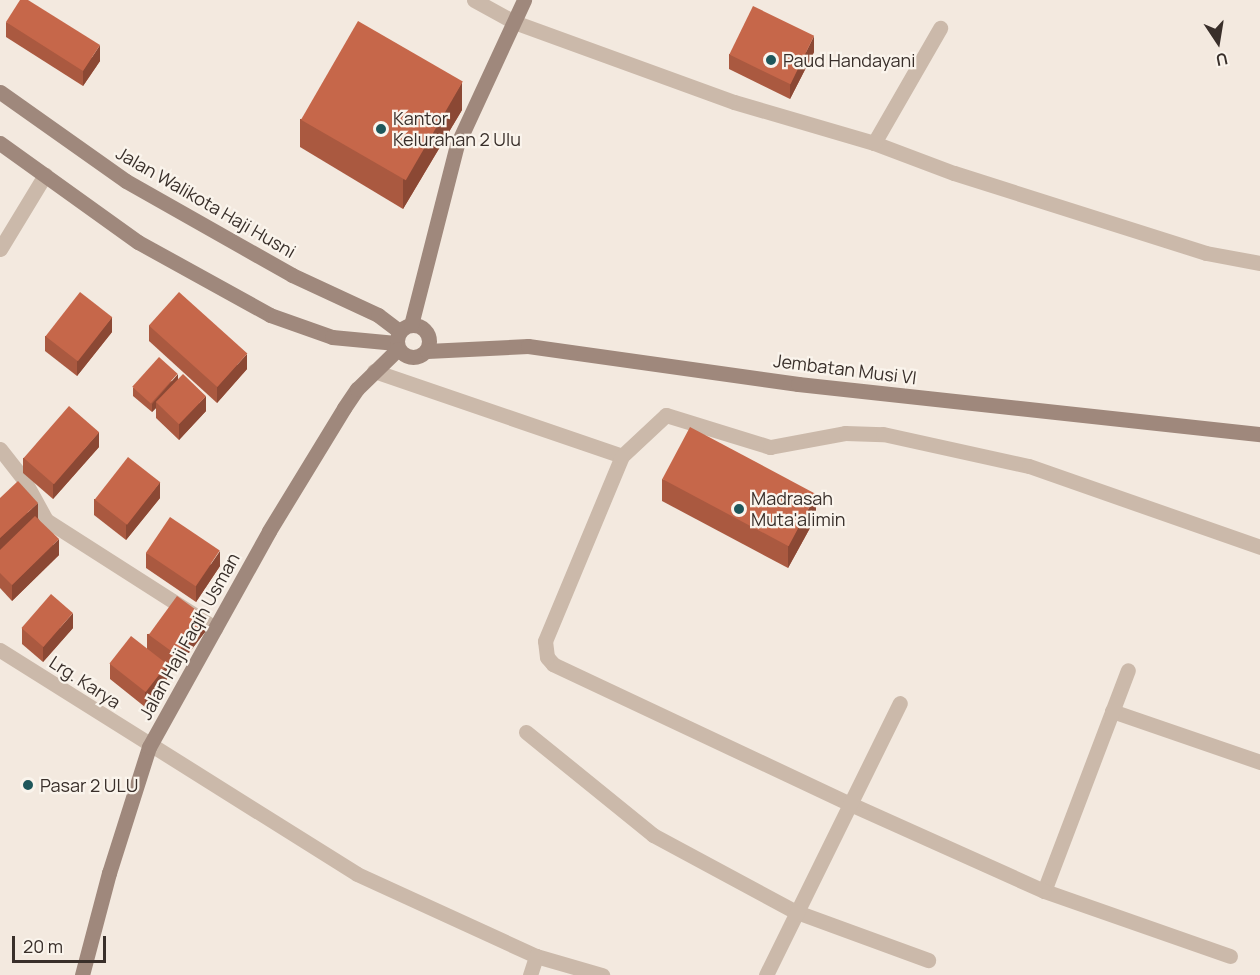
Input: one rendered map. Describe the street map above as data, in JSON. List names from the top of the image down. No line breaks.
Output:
{"streets":{"street":["Jalan Walikota Haji Husni","Jembatan Musi VI","Jalan Haji Faqih Usman","Lrg. Karya"]},"crossings":[["Jalan Walikota Haji Husni","Jembatan Musi VI"],["Jalan Walikota Haji Husni","Jalan Haji Faqih Usman"],["Jembatan Musi VI","Jalan Haji Faqih Usman"],["Jalan Haji Faqih Usman","Lrg. Karya"]],"places":["Paud Handayani","Kantor Kelurahan 2 Ulu","Madrasah Muta'alimin","Pasar 2 ULU"],"scale_bar":"20 m","north":"bottom"}
